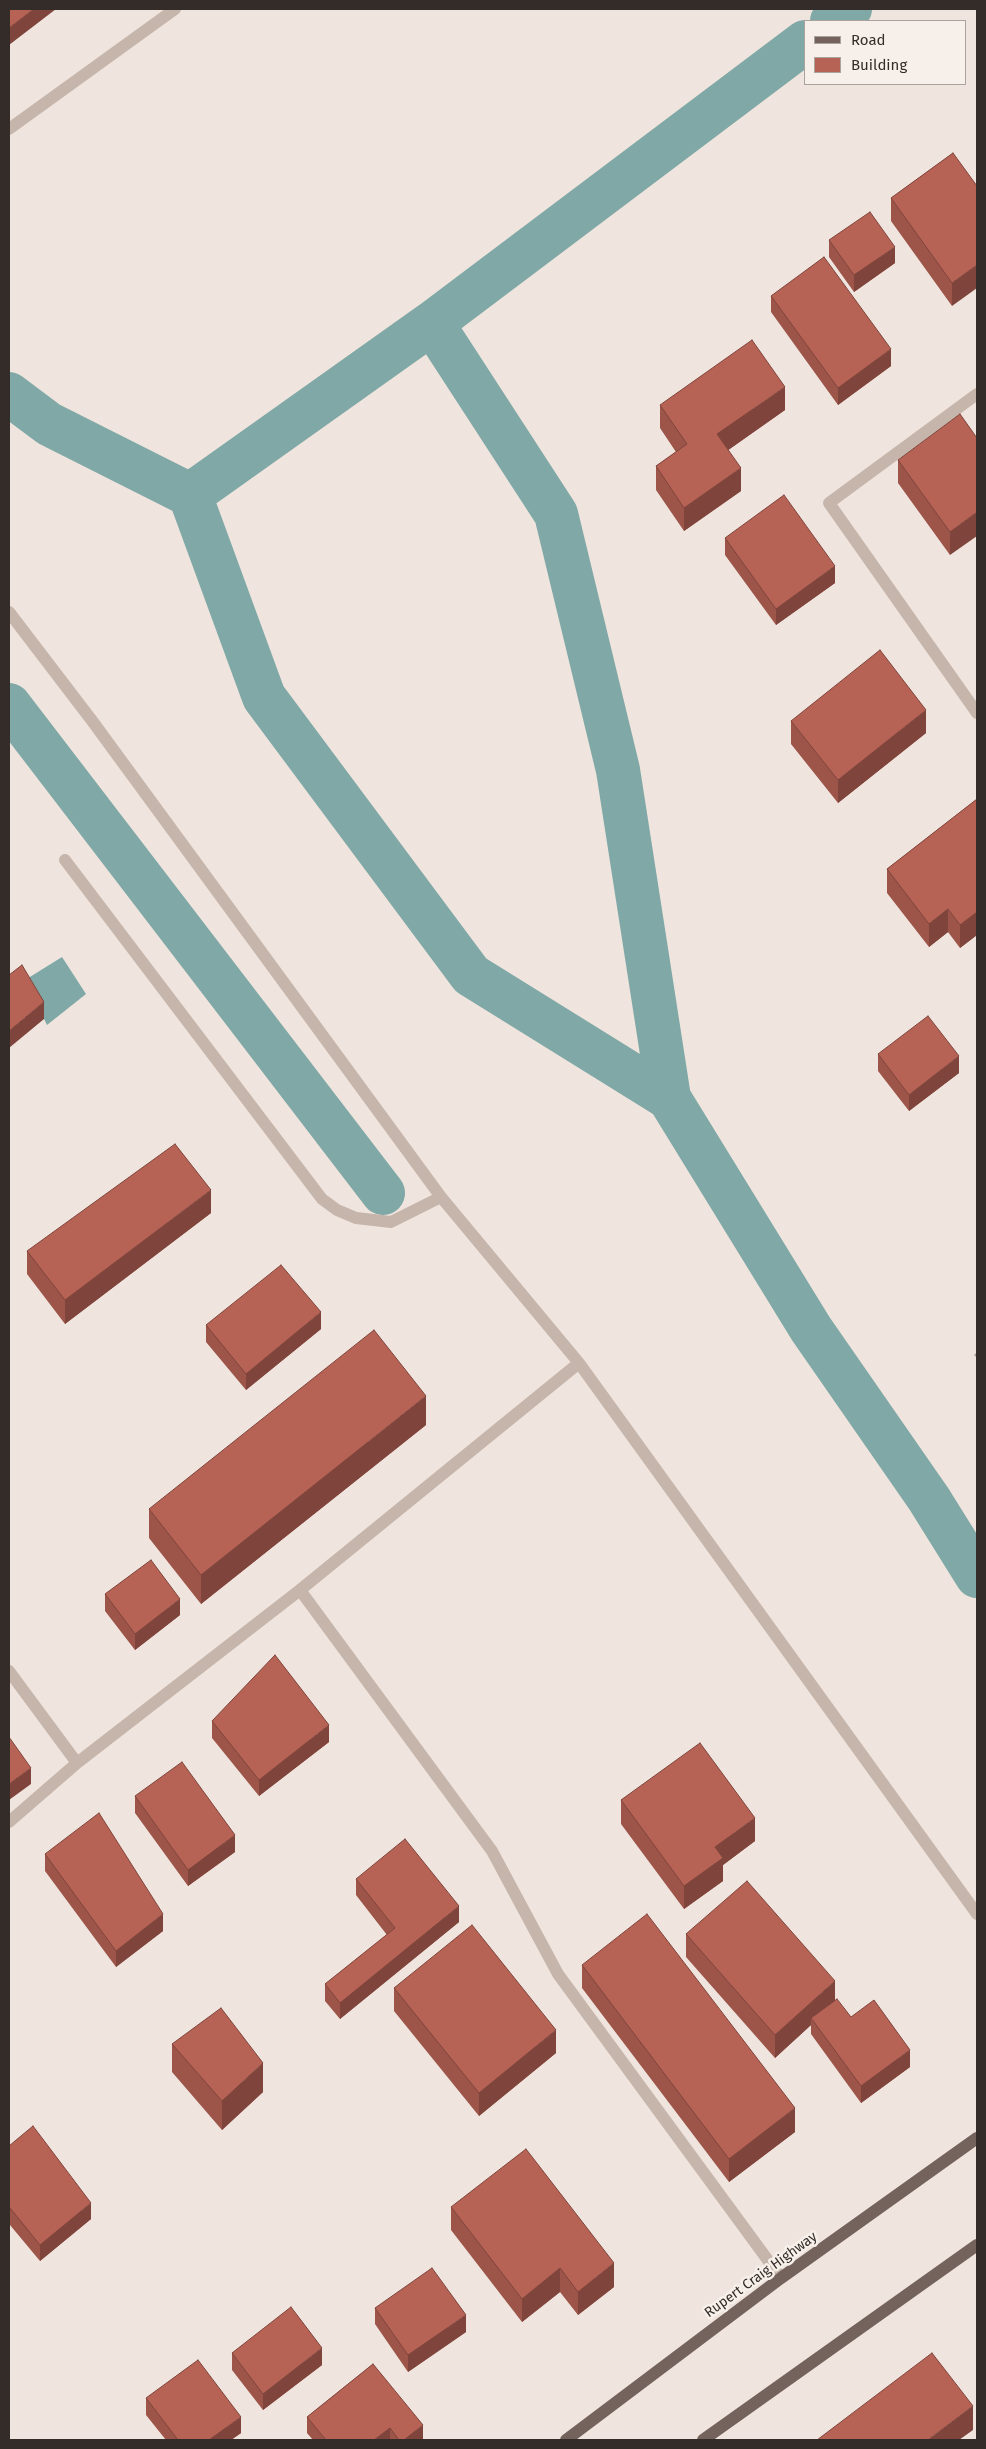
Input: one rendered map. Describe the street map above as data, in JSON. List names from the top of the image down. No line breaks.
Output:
{"streets":{"main road":["Rupert Craig Highway"]},"legend":["Road","Building"]}
